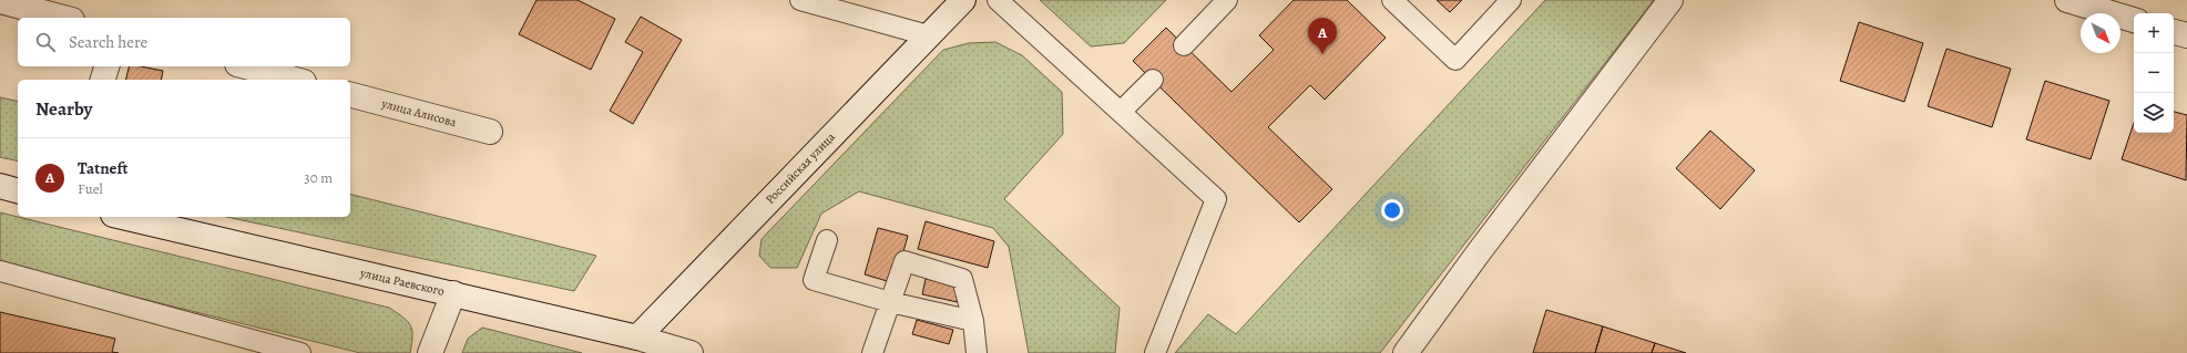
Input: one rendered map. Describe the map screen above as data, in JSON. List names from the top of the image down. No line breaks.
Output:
{"streets":{"main road":["улица Алисова","Российская улица","улица Раевского"]},"crossings":[["Российская улица","улица Раевского"]],"north":"bottom right","page":{"map_buttons":["+","−"],"pins":"A","search":"Search here","heading":"Nearby","list":[{"mark":"A","name":"Tatneft","note":"Fuel","value":"30 m"}]}}
